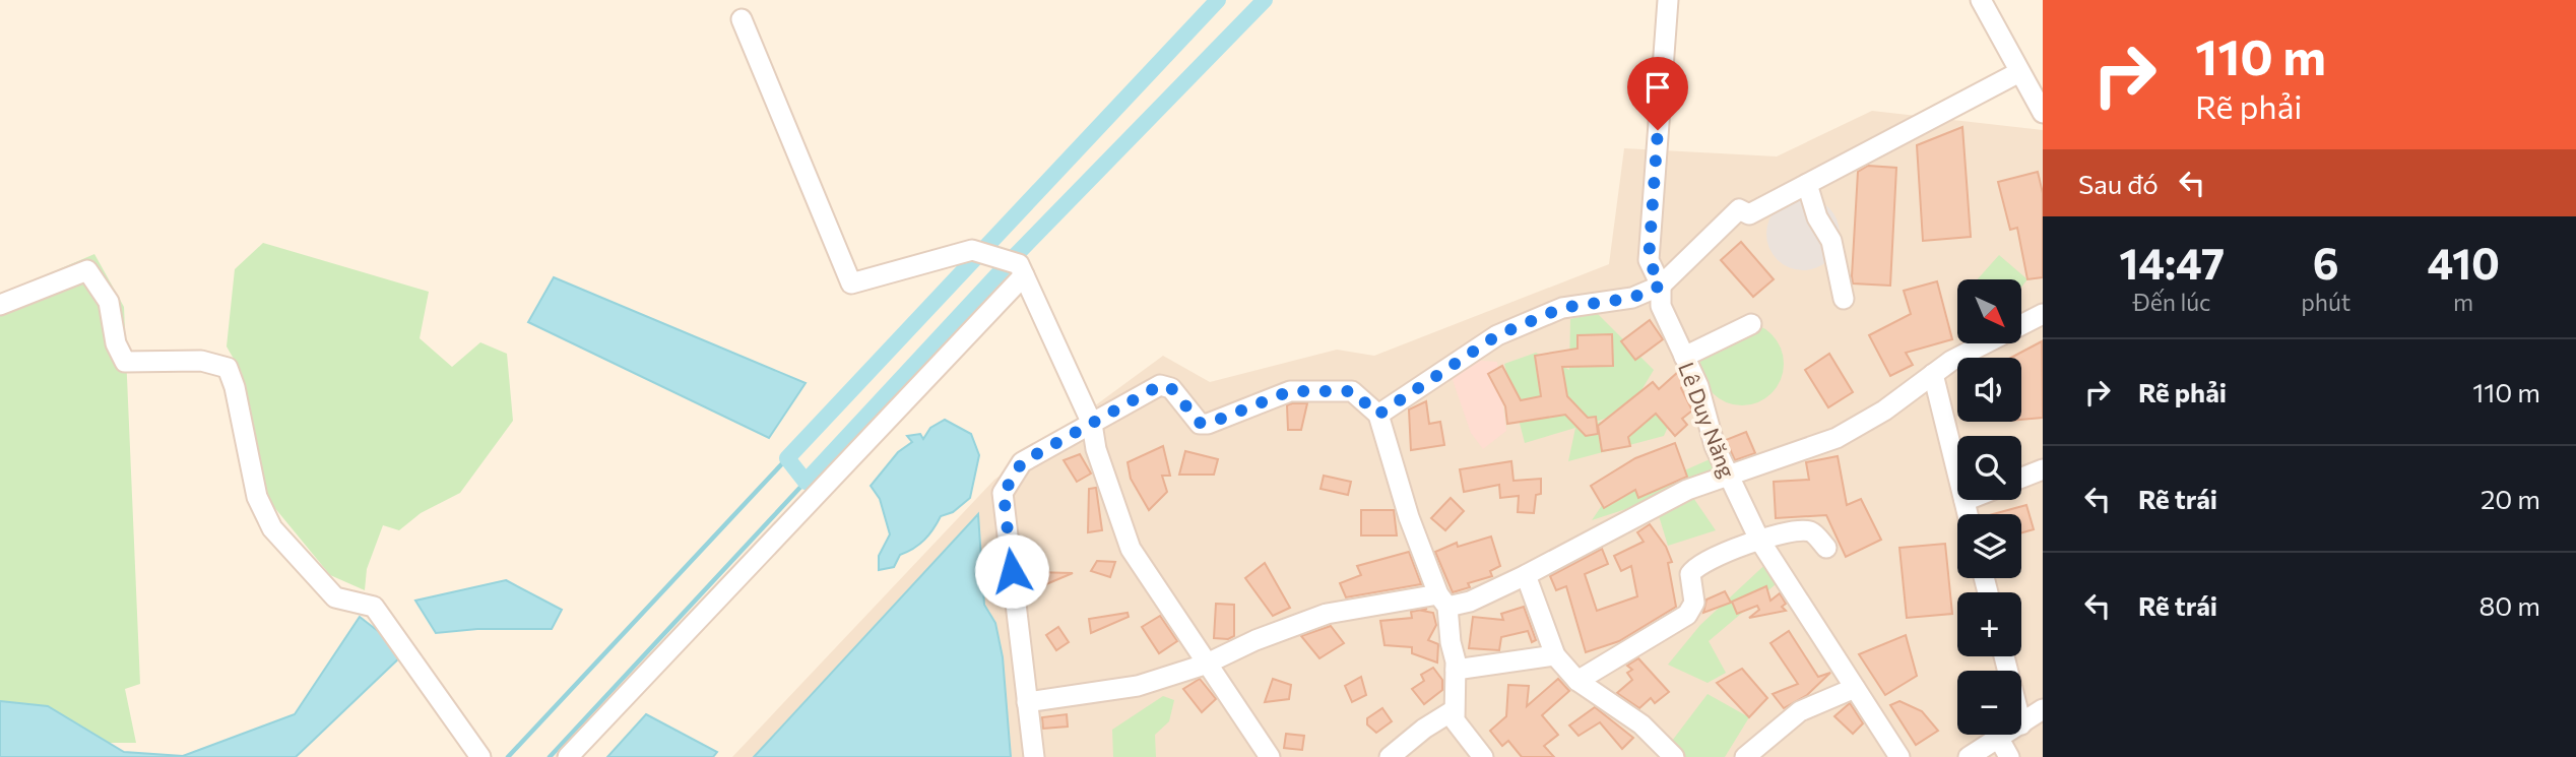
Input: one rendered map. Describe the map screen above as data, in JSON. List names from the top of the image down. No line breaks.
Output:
{"streets":{"street":["Lê Duy Năng"]},"north":"bottom right","page":{"turn":["110 m","Rẽ phải"],"then":"Sau đó","eta":["14:47","Đến lúc","6","phút","410","m"],"map_buttons":["+","−"],"list":[{"name":"Rẽ phải","value":"110 m"},{"name":"Rẽ trái","value":"20 m"},{"name":"Rẽ trái","value":"80 m"}]}}
